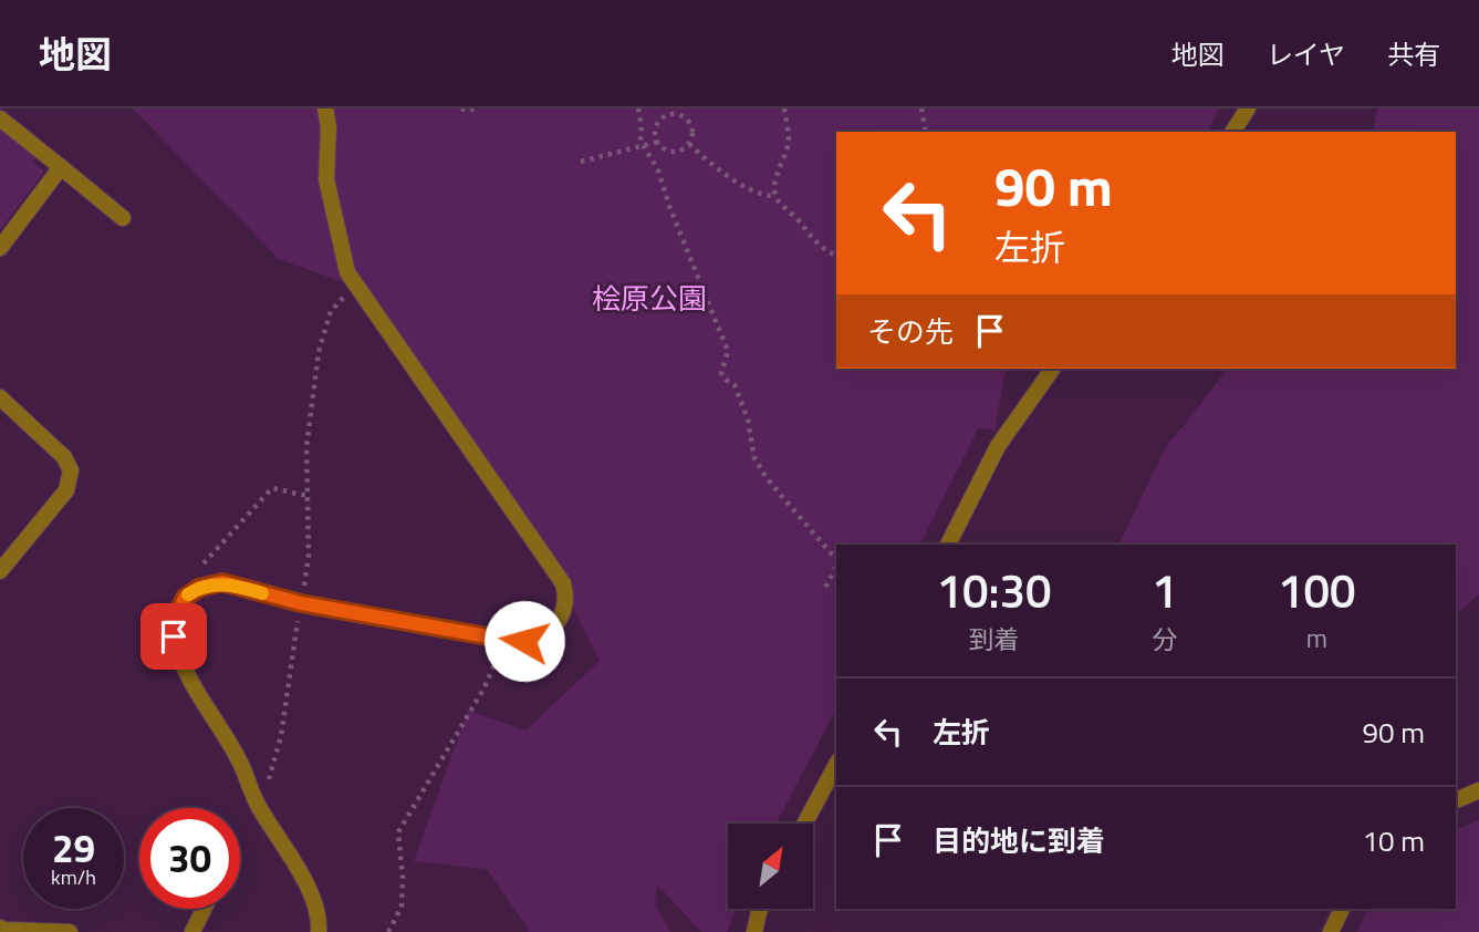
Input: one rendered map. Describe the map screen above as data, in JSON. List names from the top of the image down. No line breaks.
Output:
{"parks":["桧原公園"],"north":"top right","page":{"header":"地図","nav":["地図","レイヤ","共有"],"turn":["90 m","左折"],"then":"その先","eta":["10:30","到着","1","分","100","m"],"list":[{"name":"左折","value":"90 m"},{"name":"目的地に到着","value":"10 m"}],"speed":"29 km/h","limit":"30"}}
